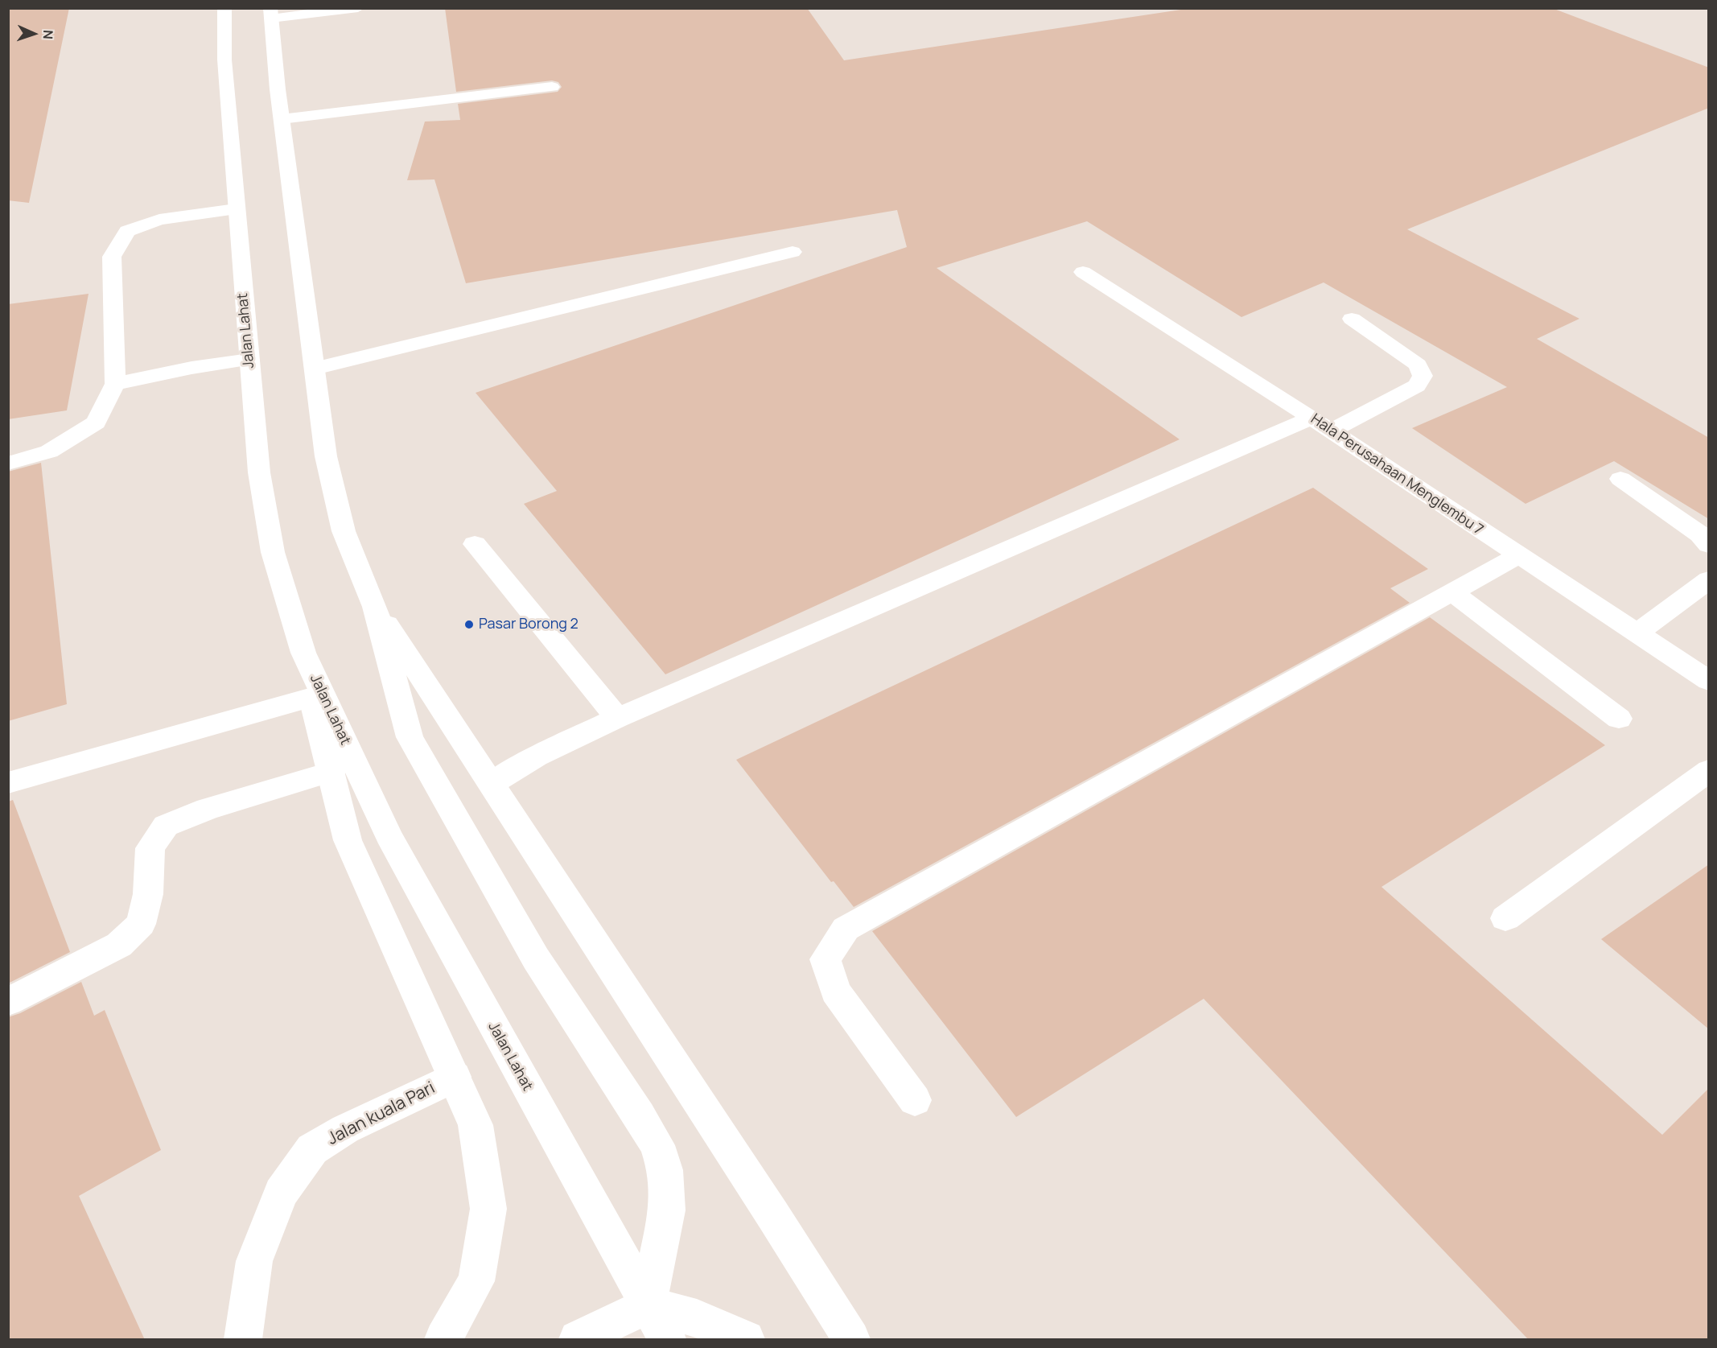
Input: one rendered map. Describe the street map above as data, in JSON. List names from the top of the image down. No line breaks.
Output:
{"streets":{"main road":["Jalan Lahat","Hala Perusahaan Menglembu 7","Jalan kuala Pari"]},"places":["Pasar Borong 2"],"north":"right"}
